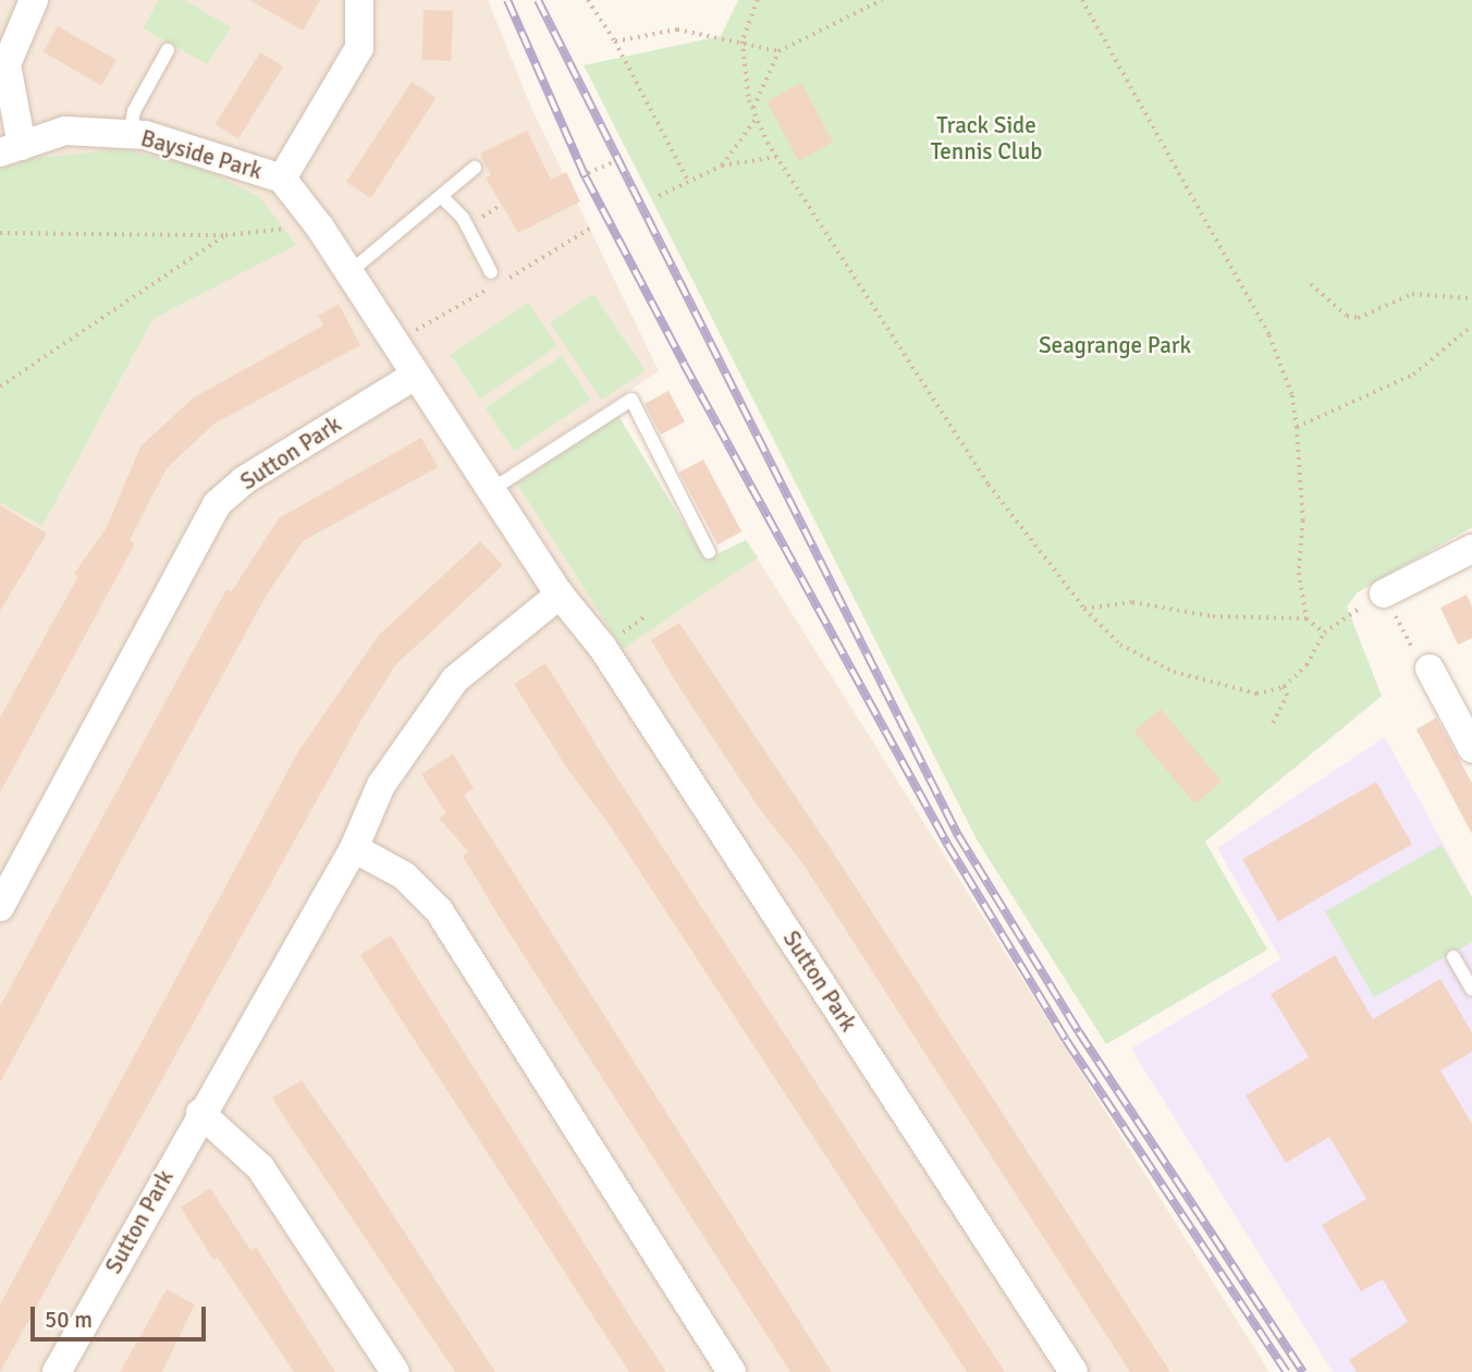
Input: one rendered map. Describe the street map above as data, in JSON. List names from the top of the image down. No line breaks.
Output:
{"streets":{"street":["Bayside Park","Sutton Park"]},"crossings":[["Bayside Park","Sutton Park"]],"parks":["Track Side Tennis Club","Seagrange Park"],"scale_bar":"50 m"}
